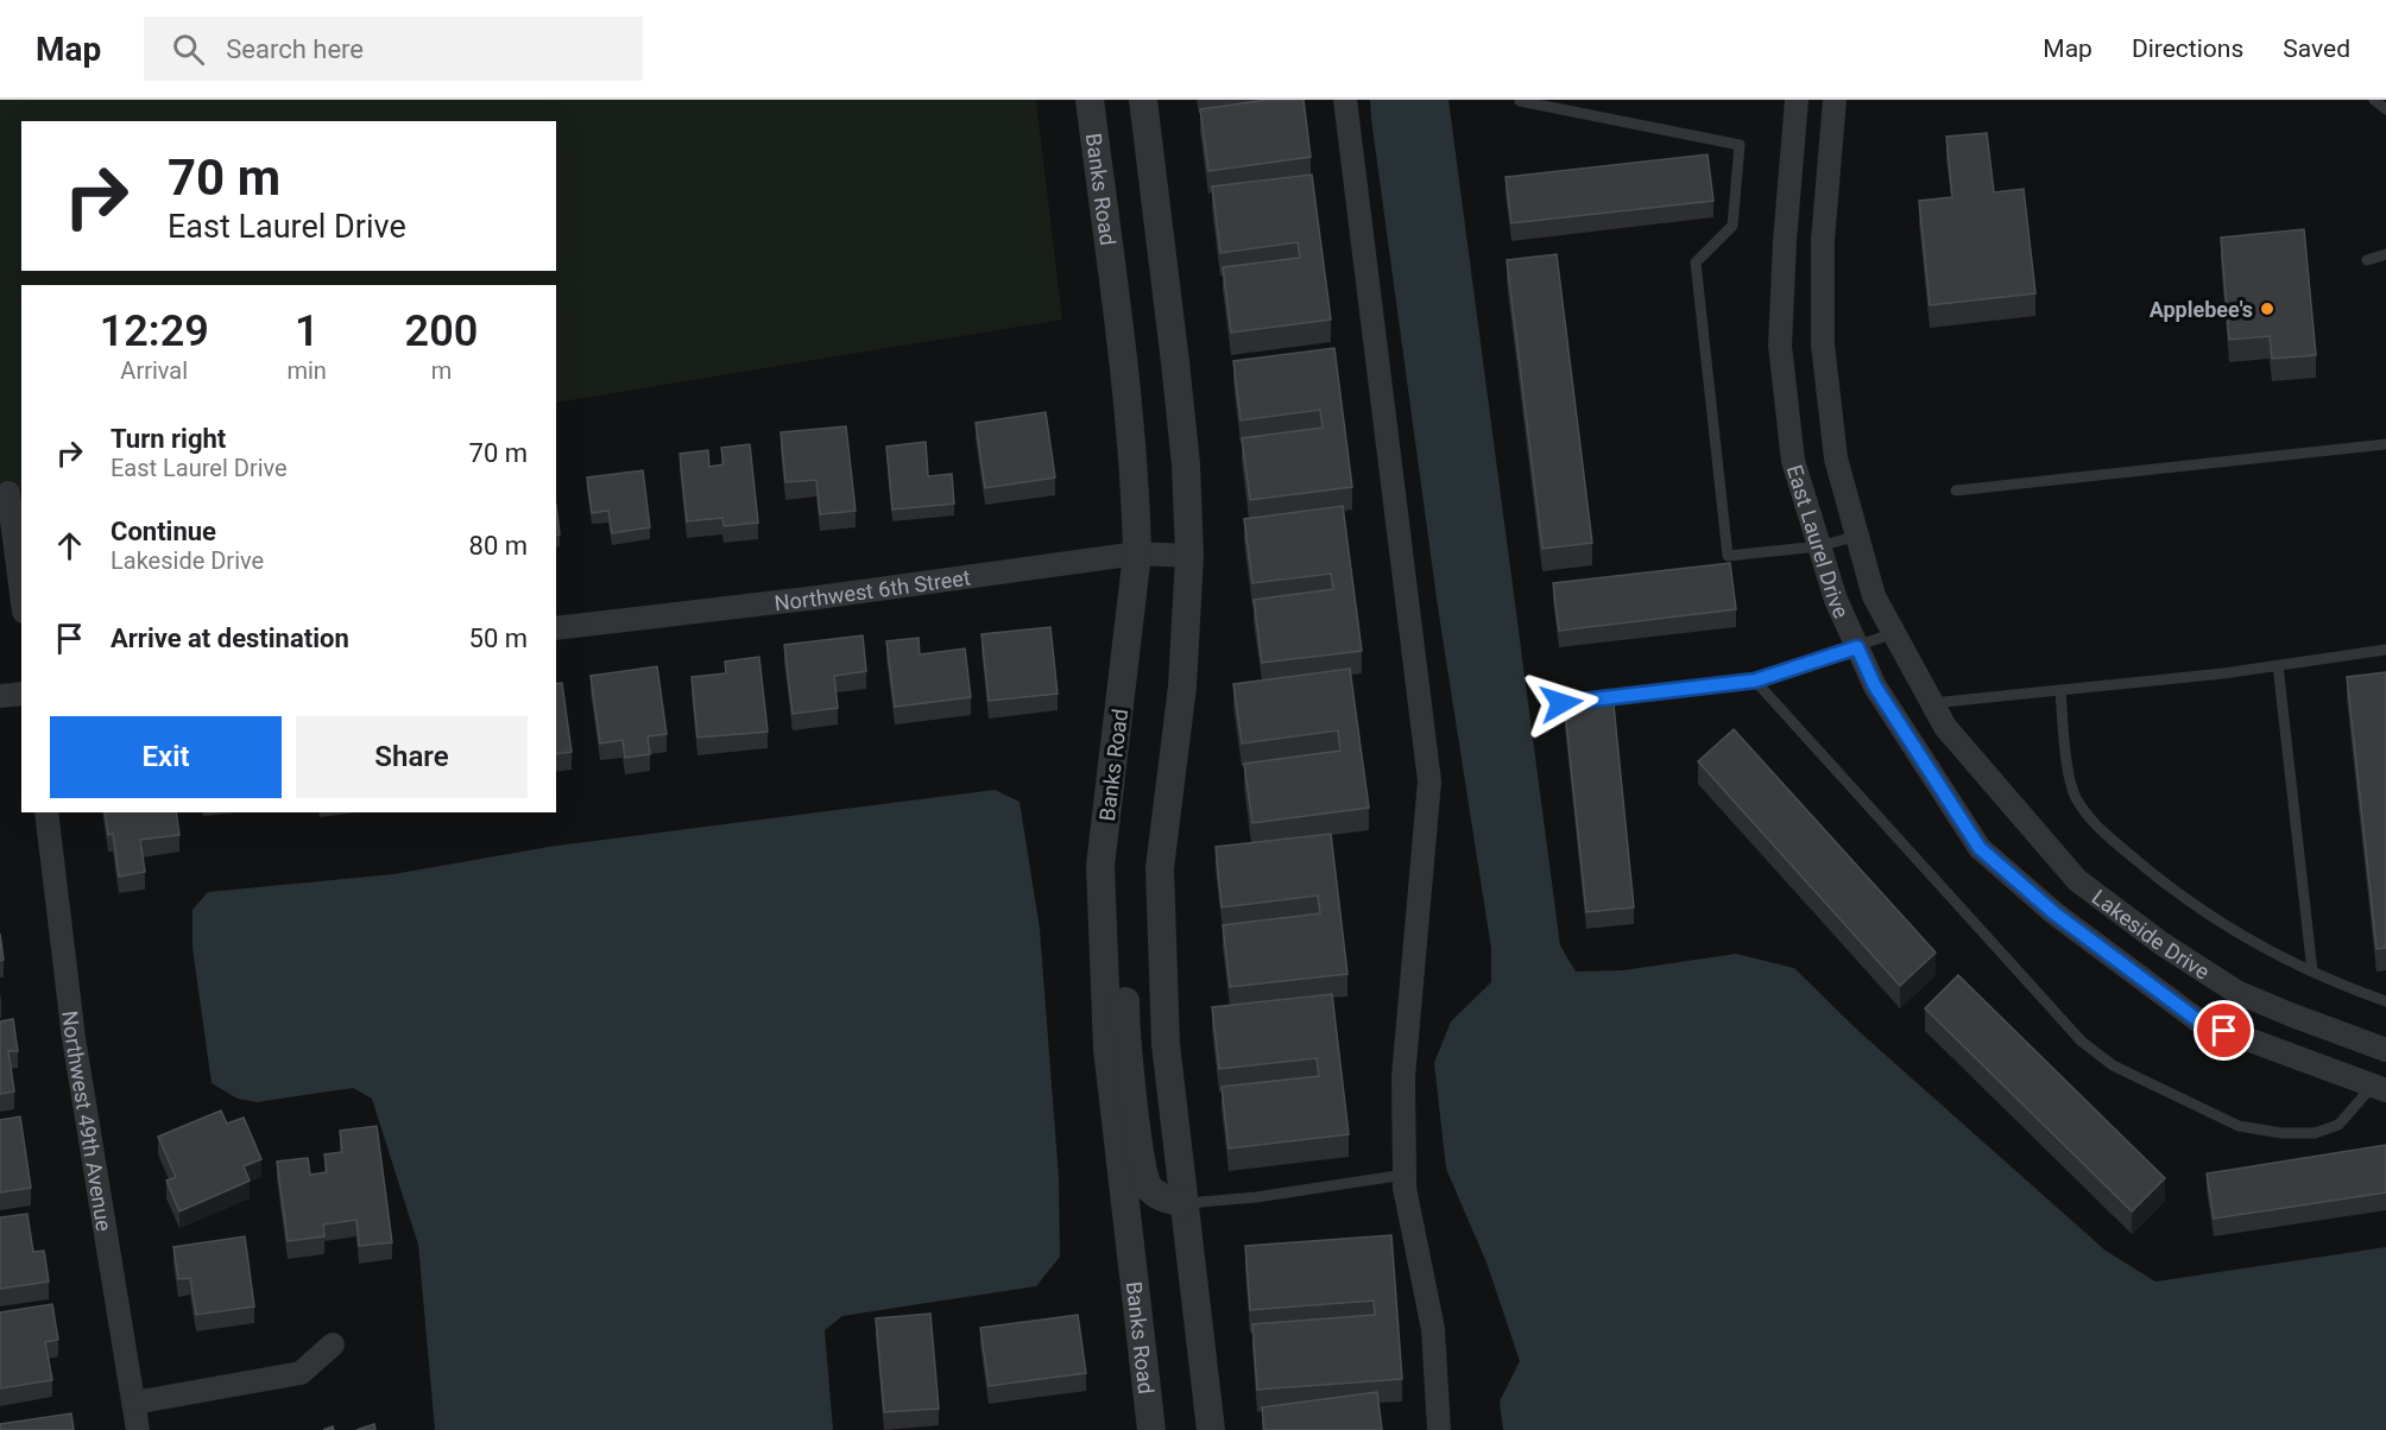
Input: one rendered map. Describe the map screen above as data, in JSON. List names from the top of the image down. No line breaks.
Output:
{"streets":{"street":["Banks Road","East Laurel Drive","Northwest 6th Street","Lakeside Drive","Northwest 49th Avenue"]},"crossings":[["Banks Road","Northwest 6th Street"],["East Laurel Drive","Lakeside Drive"]],"places":["Applebee's"],"page":{"header":"Map","search":"Search here","nav":["Map","Directions","Saved"],"turn":["70 m","East Laurel Drive"],"eta":["12:29","Arrival","1","min","200","m"],"list":[{"name":"Turn right","note":"East Laurel Drive","value":"70 m"},{"name":"Continue","note":"Lakeside Drive","value":"80 m"},{"name":"Arrive at destination","value":"50 m"}],"buttons":["Exit","Share"]}}
